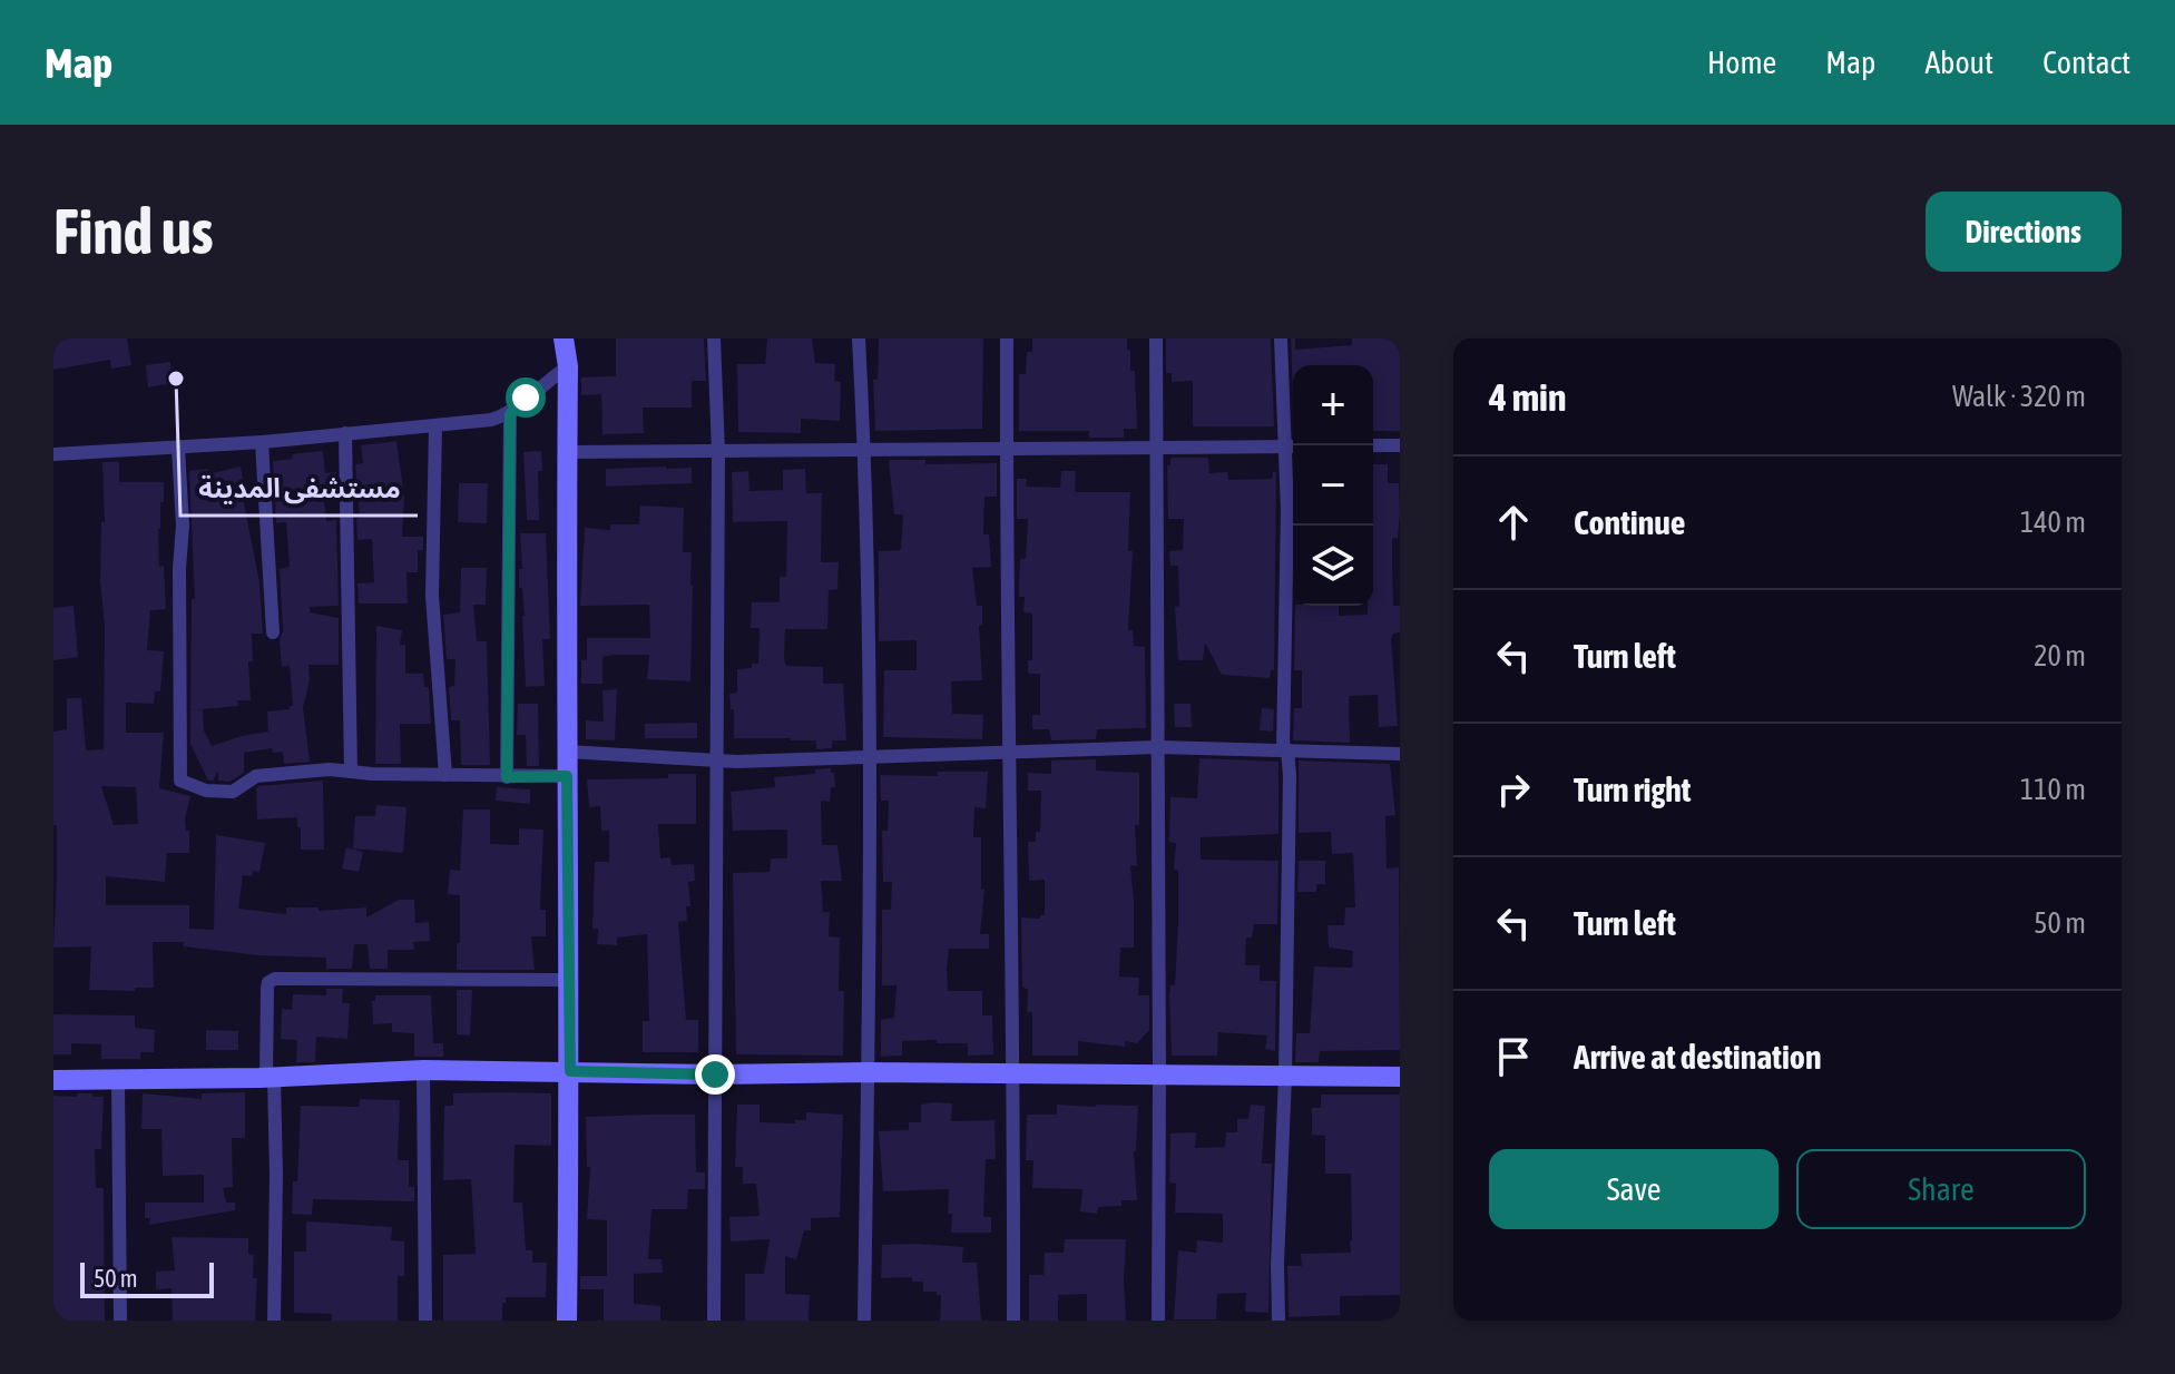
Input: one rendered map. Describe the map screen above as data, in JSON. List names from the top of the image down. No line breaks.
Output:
{"places":["مستشفى المدينة"],"scale_bar":"50 m","page":{"header":"Map","nav":["Home","Map","About","Contact"],"buttons":["Directions",["Save","Share"]],"title":"Find us","heading":["4 min","Walk · 320 m"],"map_buttons":["+","−"],"list":[["Continue","140 m"],["Turn left","20 m"],["Turn right","110 m"],["Turn left","50 m"],"Arrive at destination"],"scale":"50 m"}}
